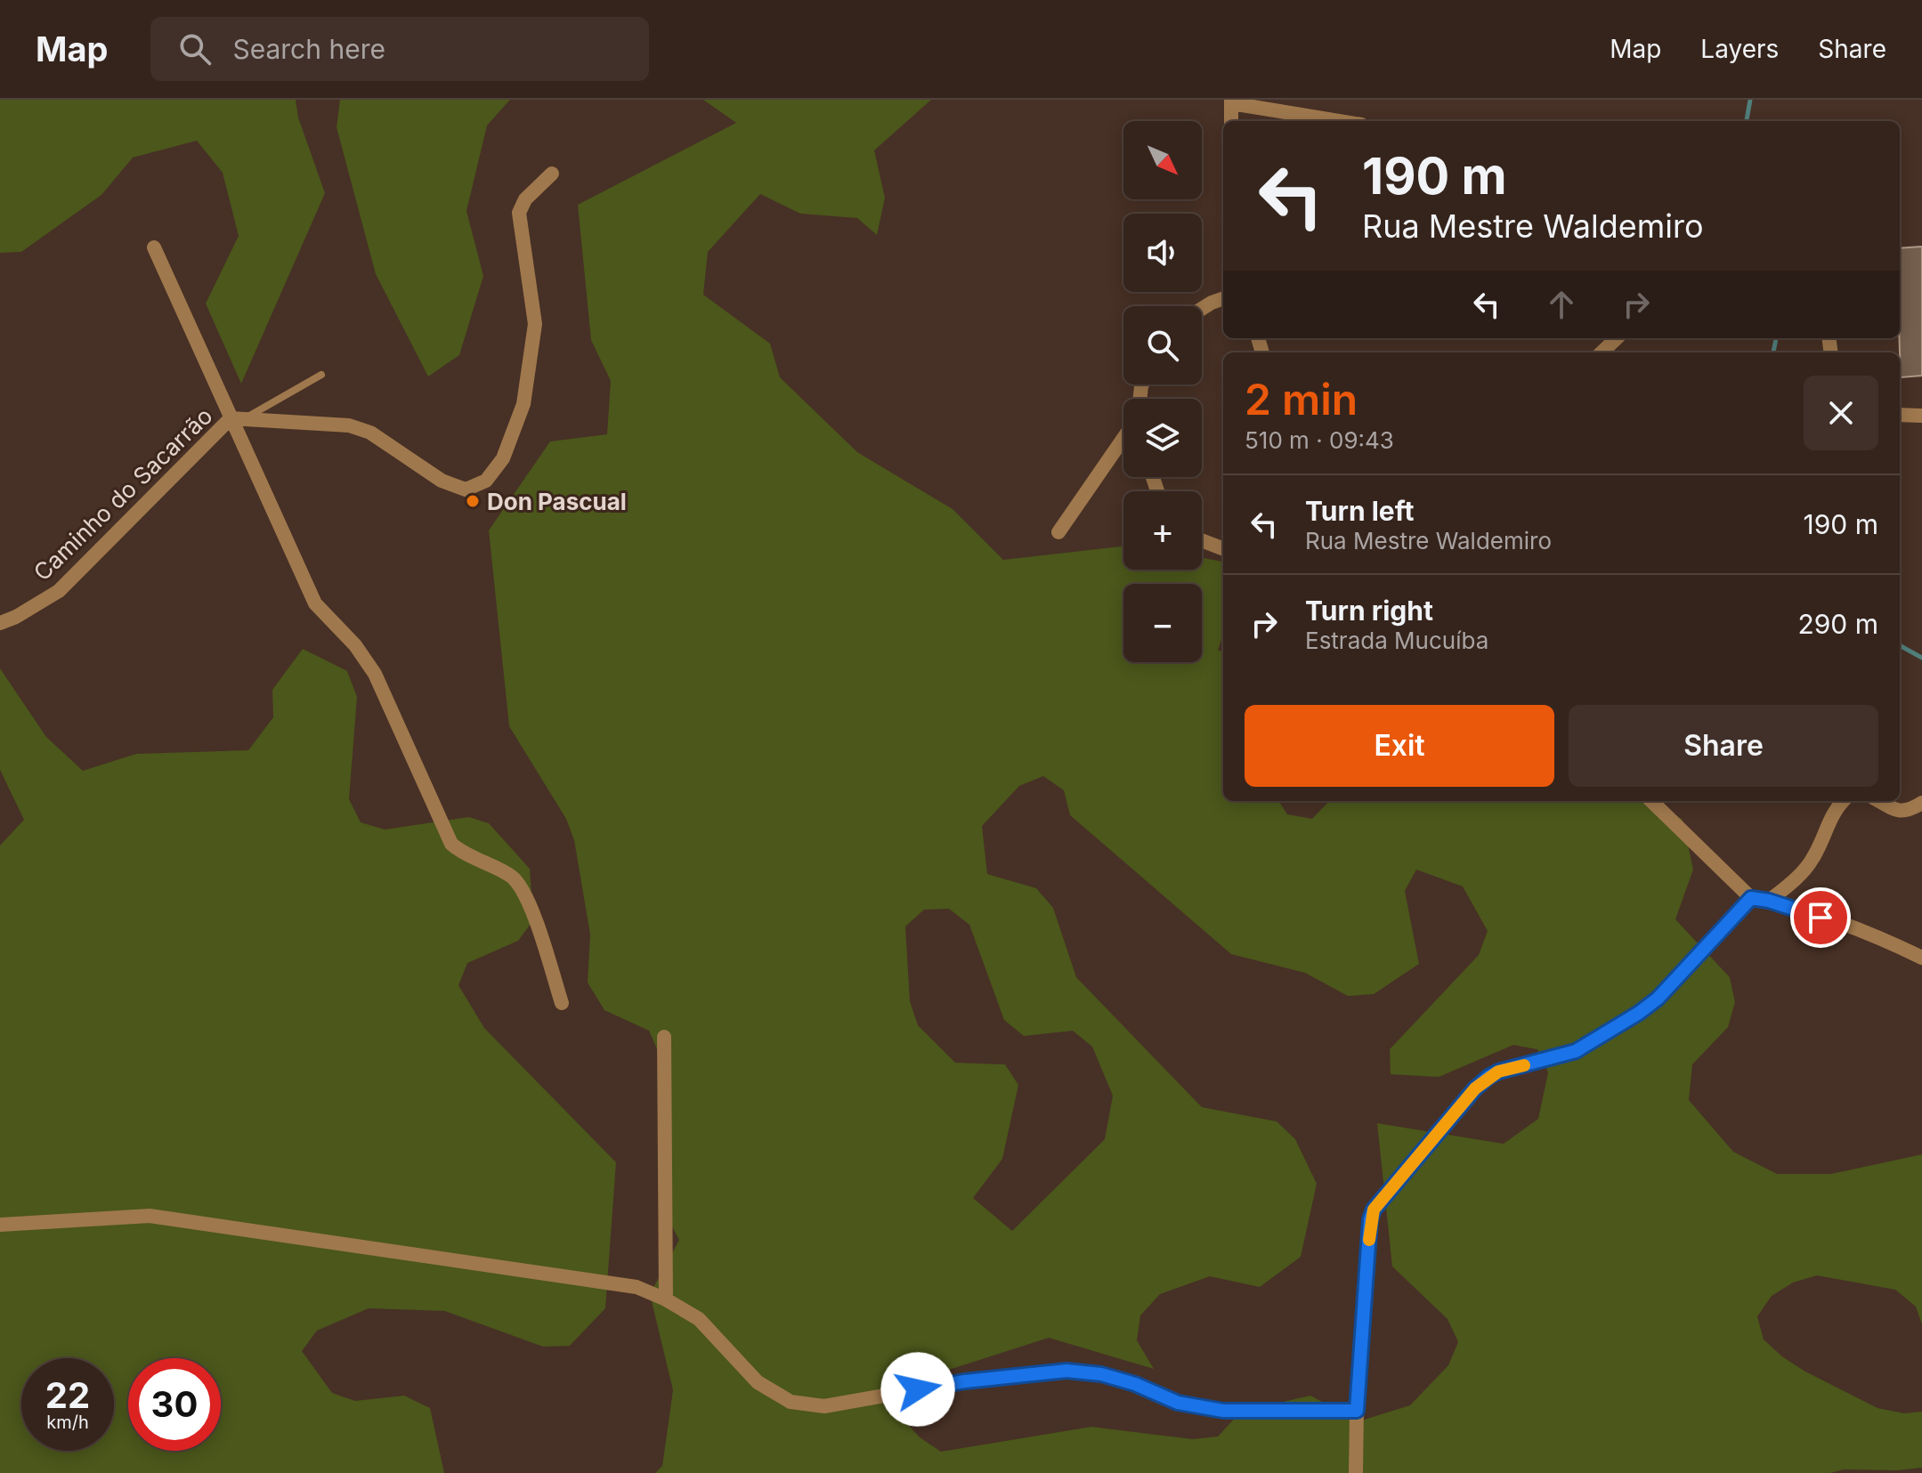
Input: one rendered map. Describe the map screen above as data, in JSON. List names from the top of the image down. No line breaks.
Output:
{"streets":{"street":["Caminho do Sacarrão"]},"places":["Don Pascual"],"north":"bottom right","page":{"header":"Map","search":"Search here","nav":["Map","Layers","Share"],"map_buttons":["+","−"],"turn":["190 m","Rua Mestre Waldemiro"],"heading":["2 min","510 m · 09:43"],"list":[{"name":"Turn left","note":"Rua Mestre Waldemiro","value":"190 m"},{"name":"Turn right","note":"Estrada Mucuíba","value":"290 m"}],"buttons":["Exit","Share"],"speed":"22 km/h","limit":"30"}}
